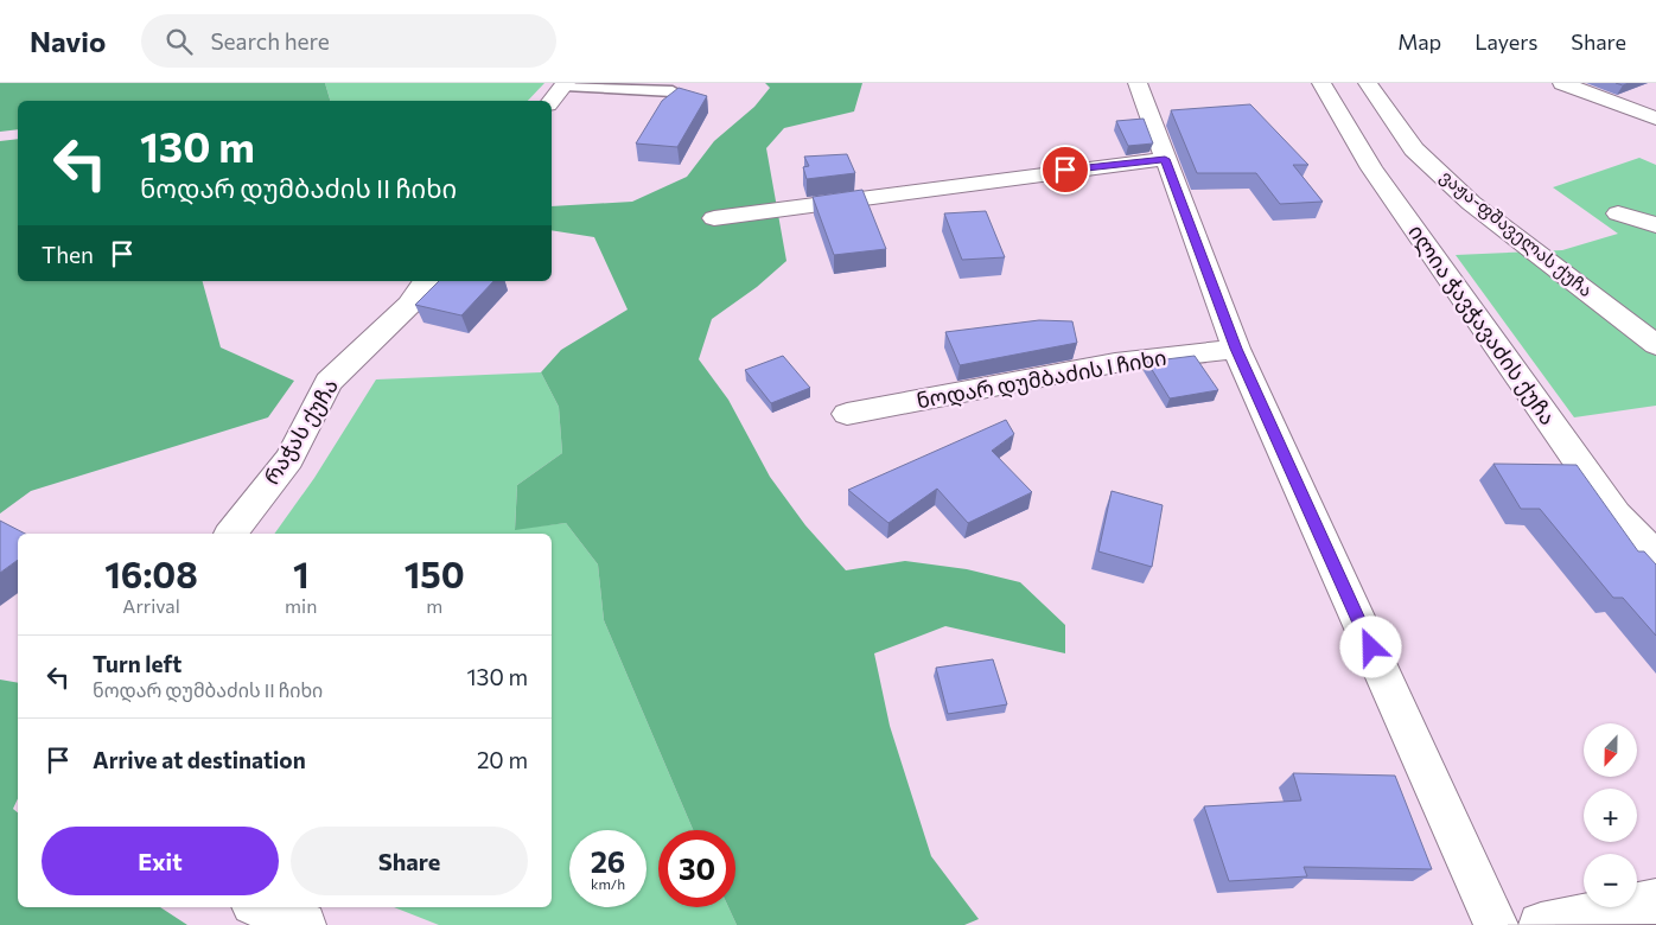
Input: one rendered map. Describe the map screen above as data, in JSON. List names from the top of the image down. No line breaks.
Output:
{"streets":{"street":["ვაჟა-ფშაველას ქუჩა","ილია ჭავჭავაძის ქუჩა","ნოდარ დუმბაძის I ჩიხი","რაჭას ქუჩა"]},"north":"bottom","page":{"header":"Navio","search":"Search here","nav":["Map","Layers","Share"],"turn":["130 m","ნოდარ დუმბაძის II ჩიხი"],"then":"Then","eta":["16:08","Arrival","1","min","150","m"],"list":[{"name":"Turn left","note":"ნოდარ დუმბაძის II ჩიხი","value":"130 m"},{"name":"Arrive at destination","value":"20 m"}],"map_buttons":["+","−"],"buttons":["Exit","Share"],"speed":"26 km/h","limit":"30"}}
